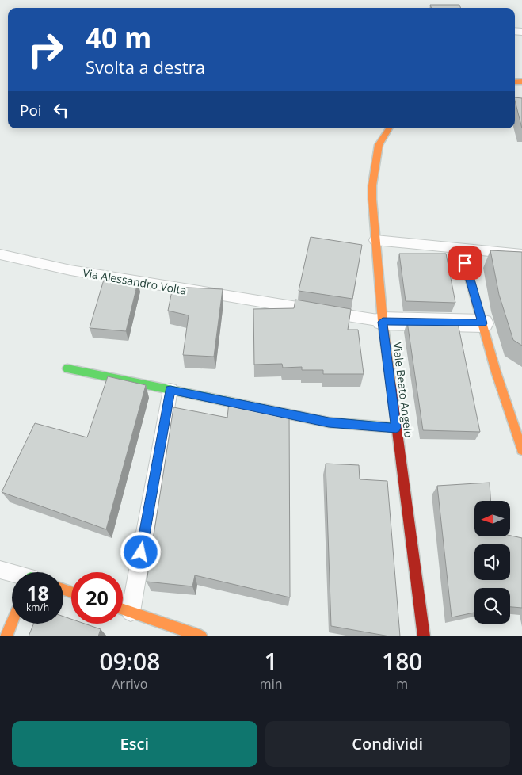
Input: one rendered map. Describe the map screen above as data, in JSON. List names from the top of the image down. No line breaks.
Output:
{"streets":{"street":["Via Alessandro Volta","Viale Beato Angelo"]},"crossings":[["Via Alessandro Volta","Viale Beato Angelo"]],"north":"left","page":{"turn":["40 m","Svolta a destra"],"then":"Poi","speed":"18 km/h","limit":"20","eta":["09:08","Arrivo","1","min","180","m"],"buttons":["Esci","Condividi"]}}
